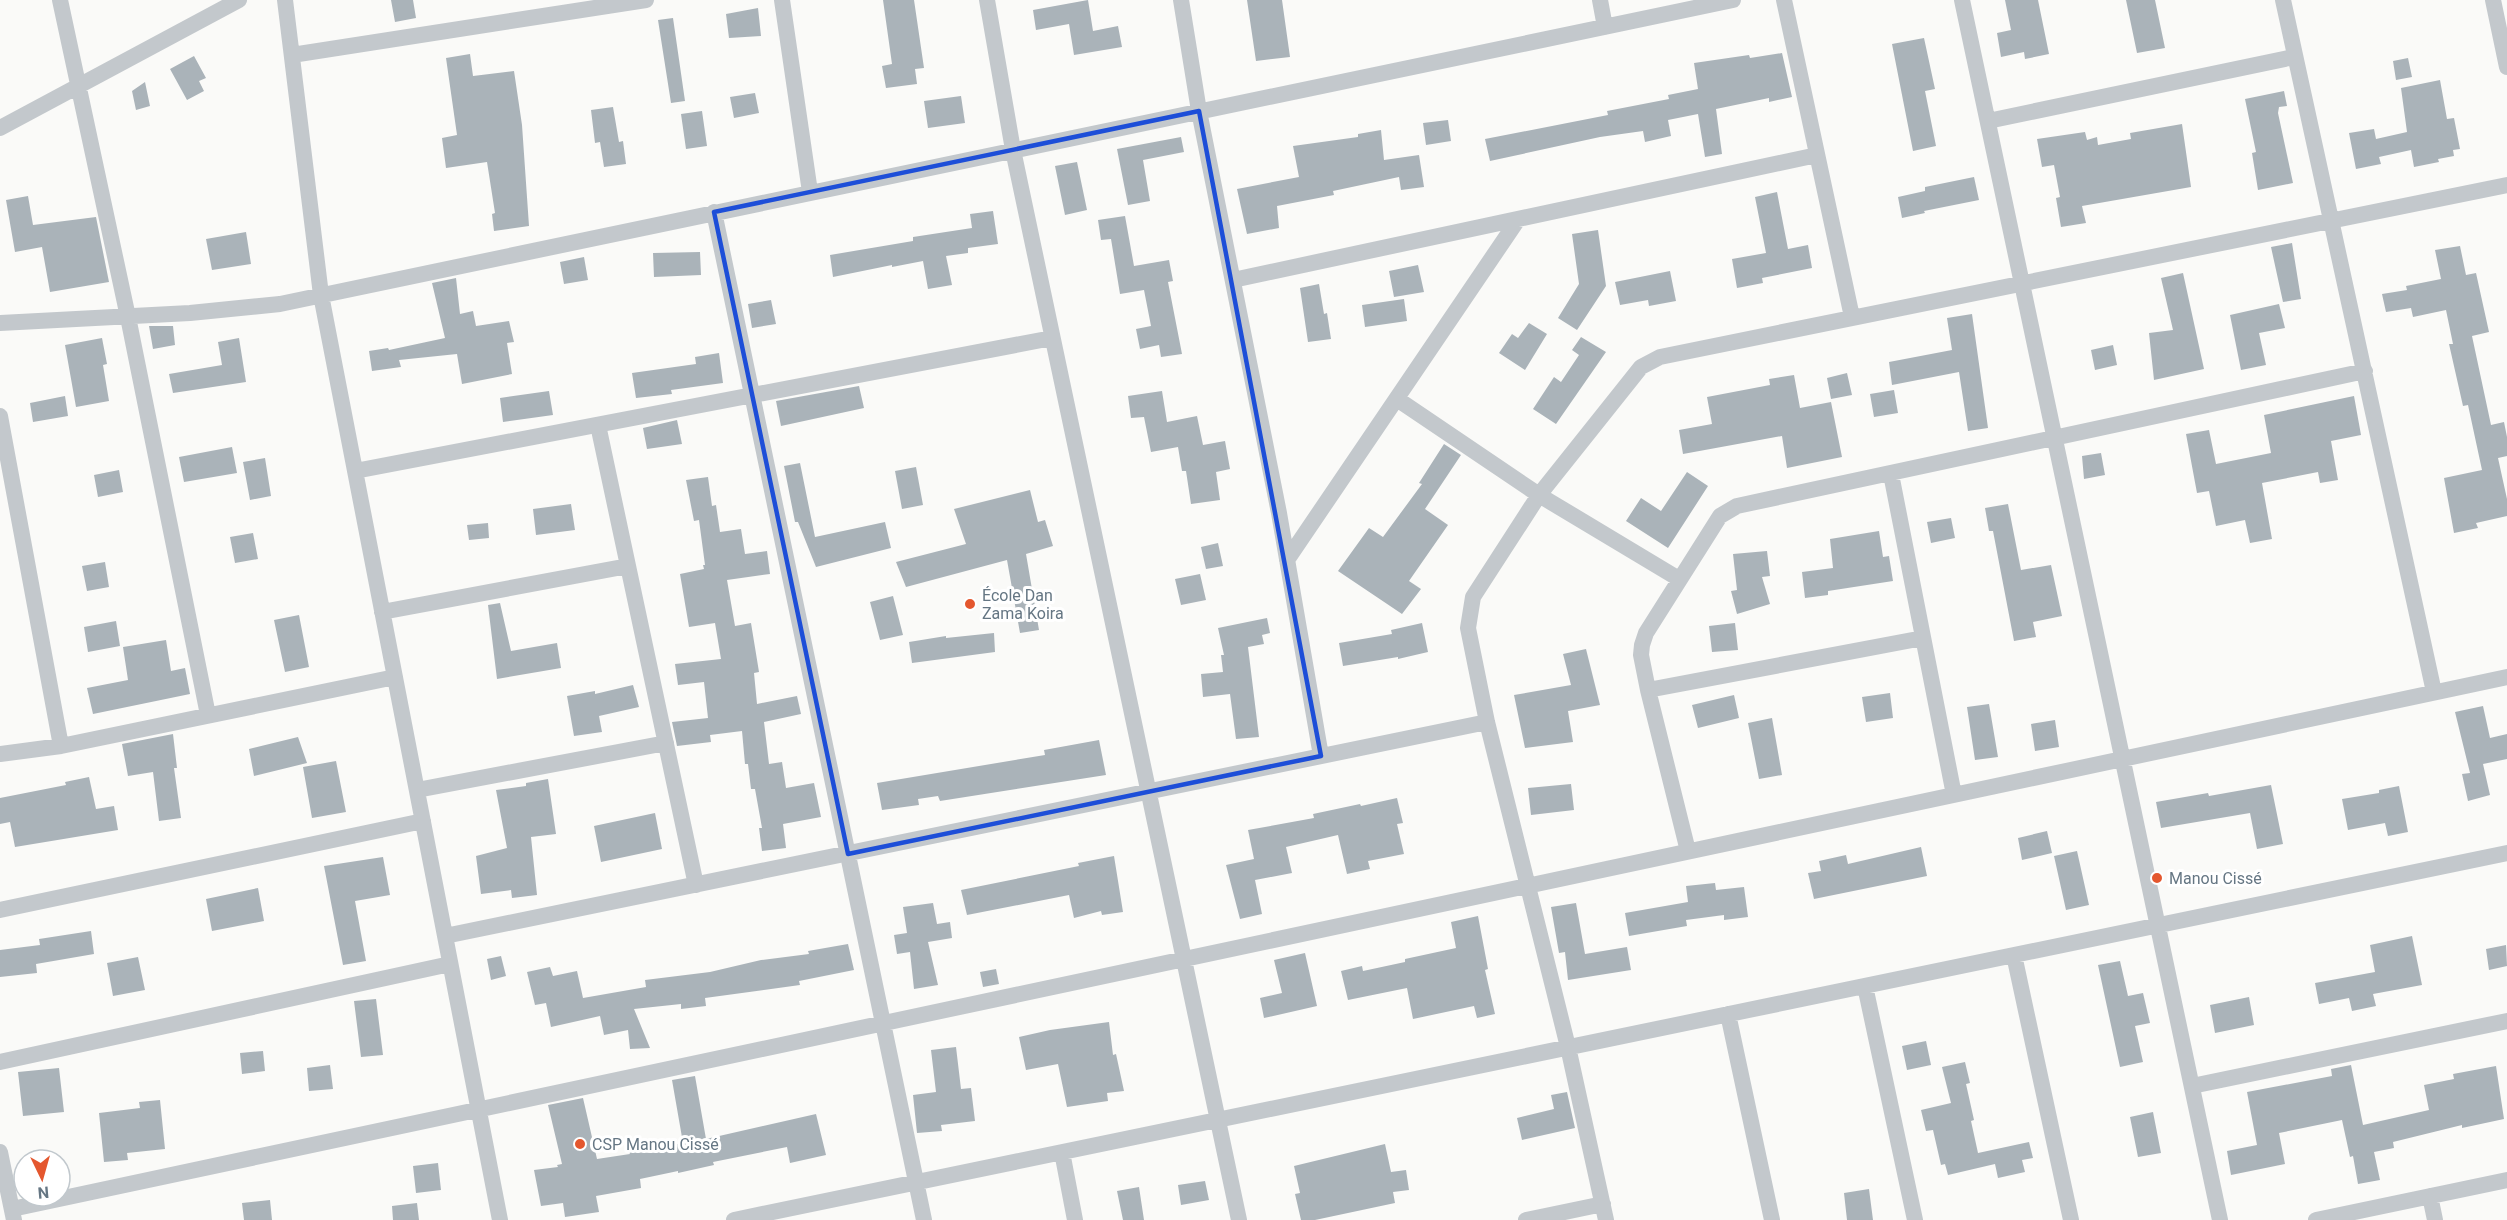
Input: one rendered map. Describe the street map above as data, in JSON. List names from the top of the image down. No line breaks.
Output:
{"places":["École Dan Zama Koira","Manou Cissé","CSP Manou Cissé"],"north":"bottom"}
